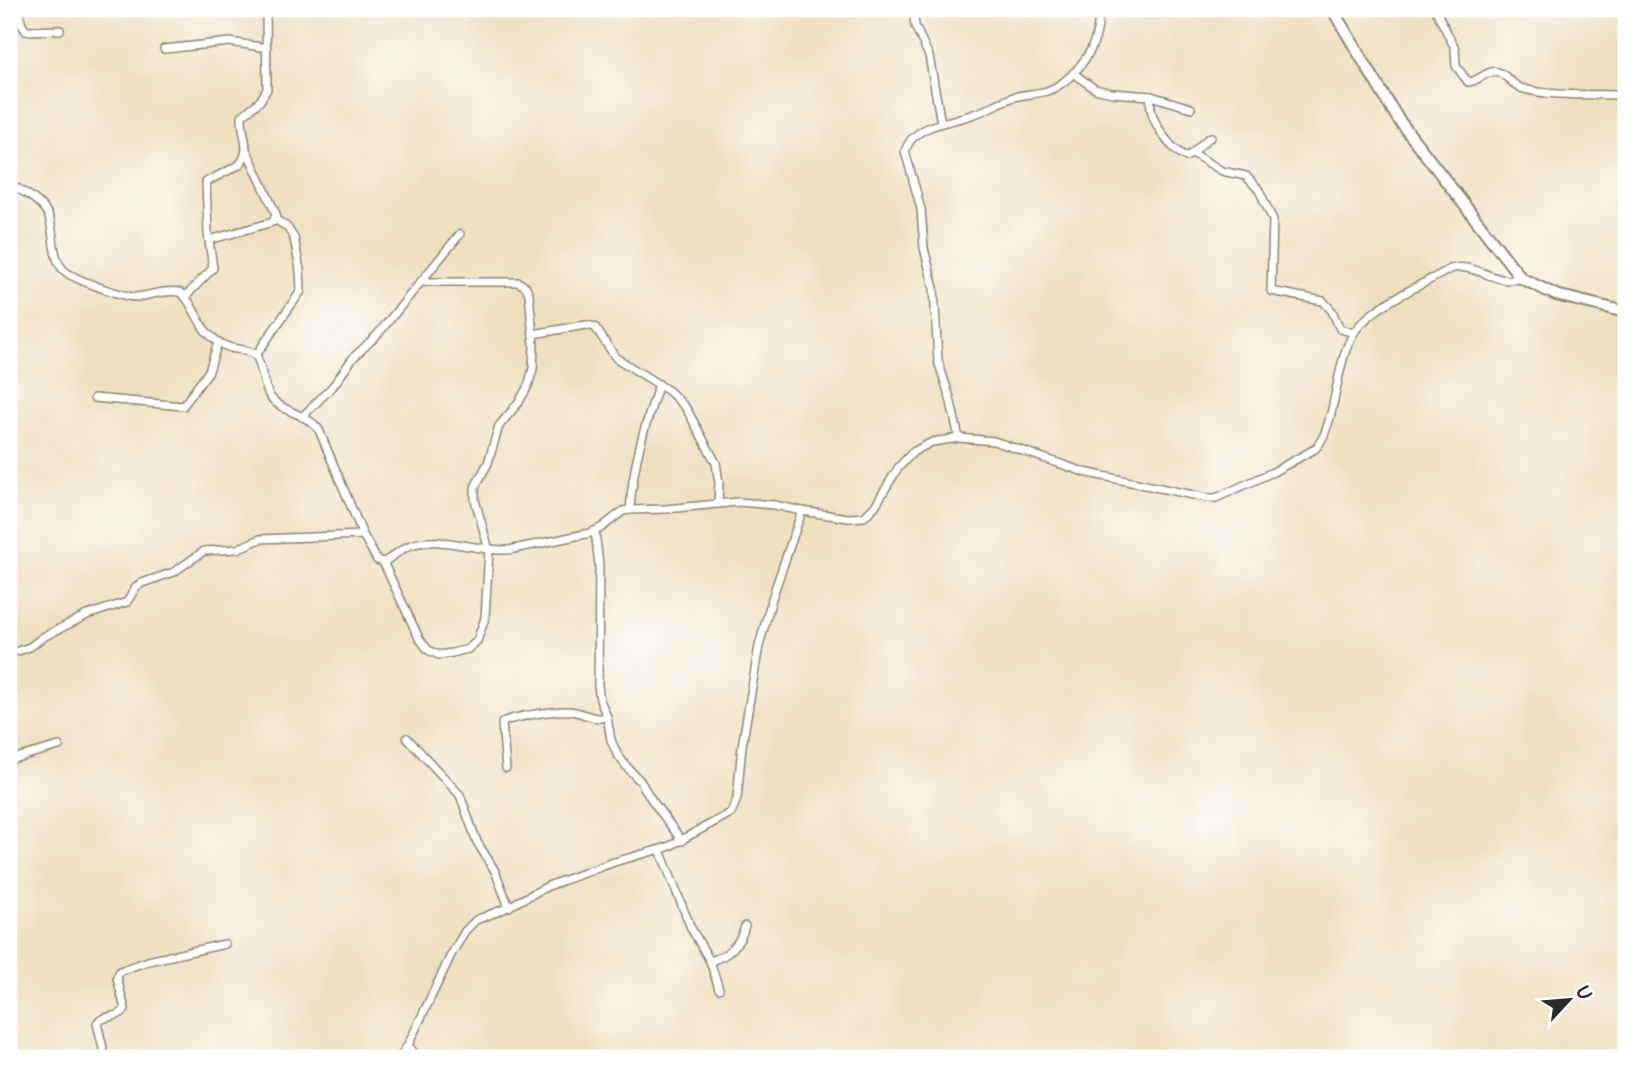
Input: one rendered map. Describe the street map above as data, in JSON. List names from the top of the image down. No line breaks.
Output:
{"north":"top right"}
